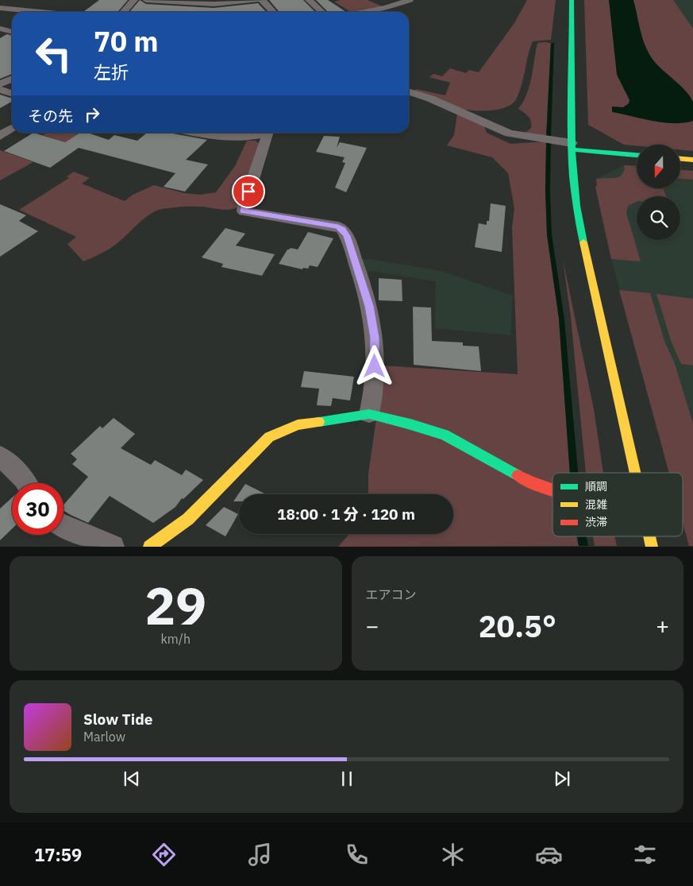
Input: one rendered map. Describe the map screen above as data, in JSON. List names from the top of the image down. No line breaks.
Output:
{"legend":["順調","混雑","渋滞"],"north":"bottom","page":{"turn":["70 m","左折"],"then":"その先","limit":"30","trip":"18:00 · 1 分 · 120 m","tile":[["29","km/h"],"エアコン"],"heat":["−","20.5°","+"],"song":["Slow Tide","Marlow"],"tabs":"17:59"}}
